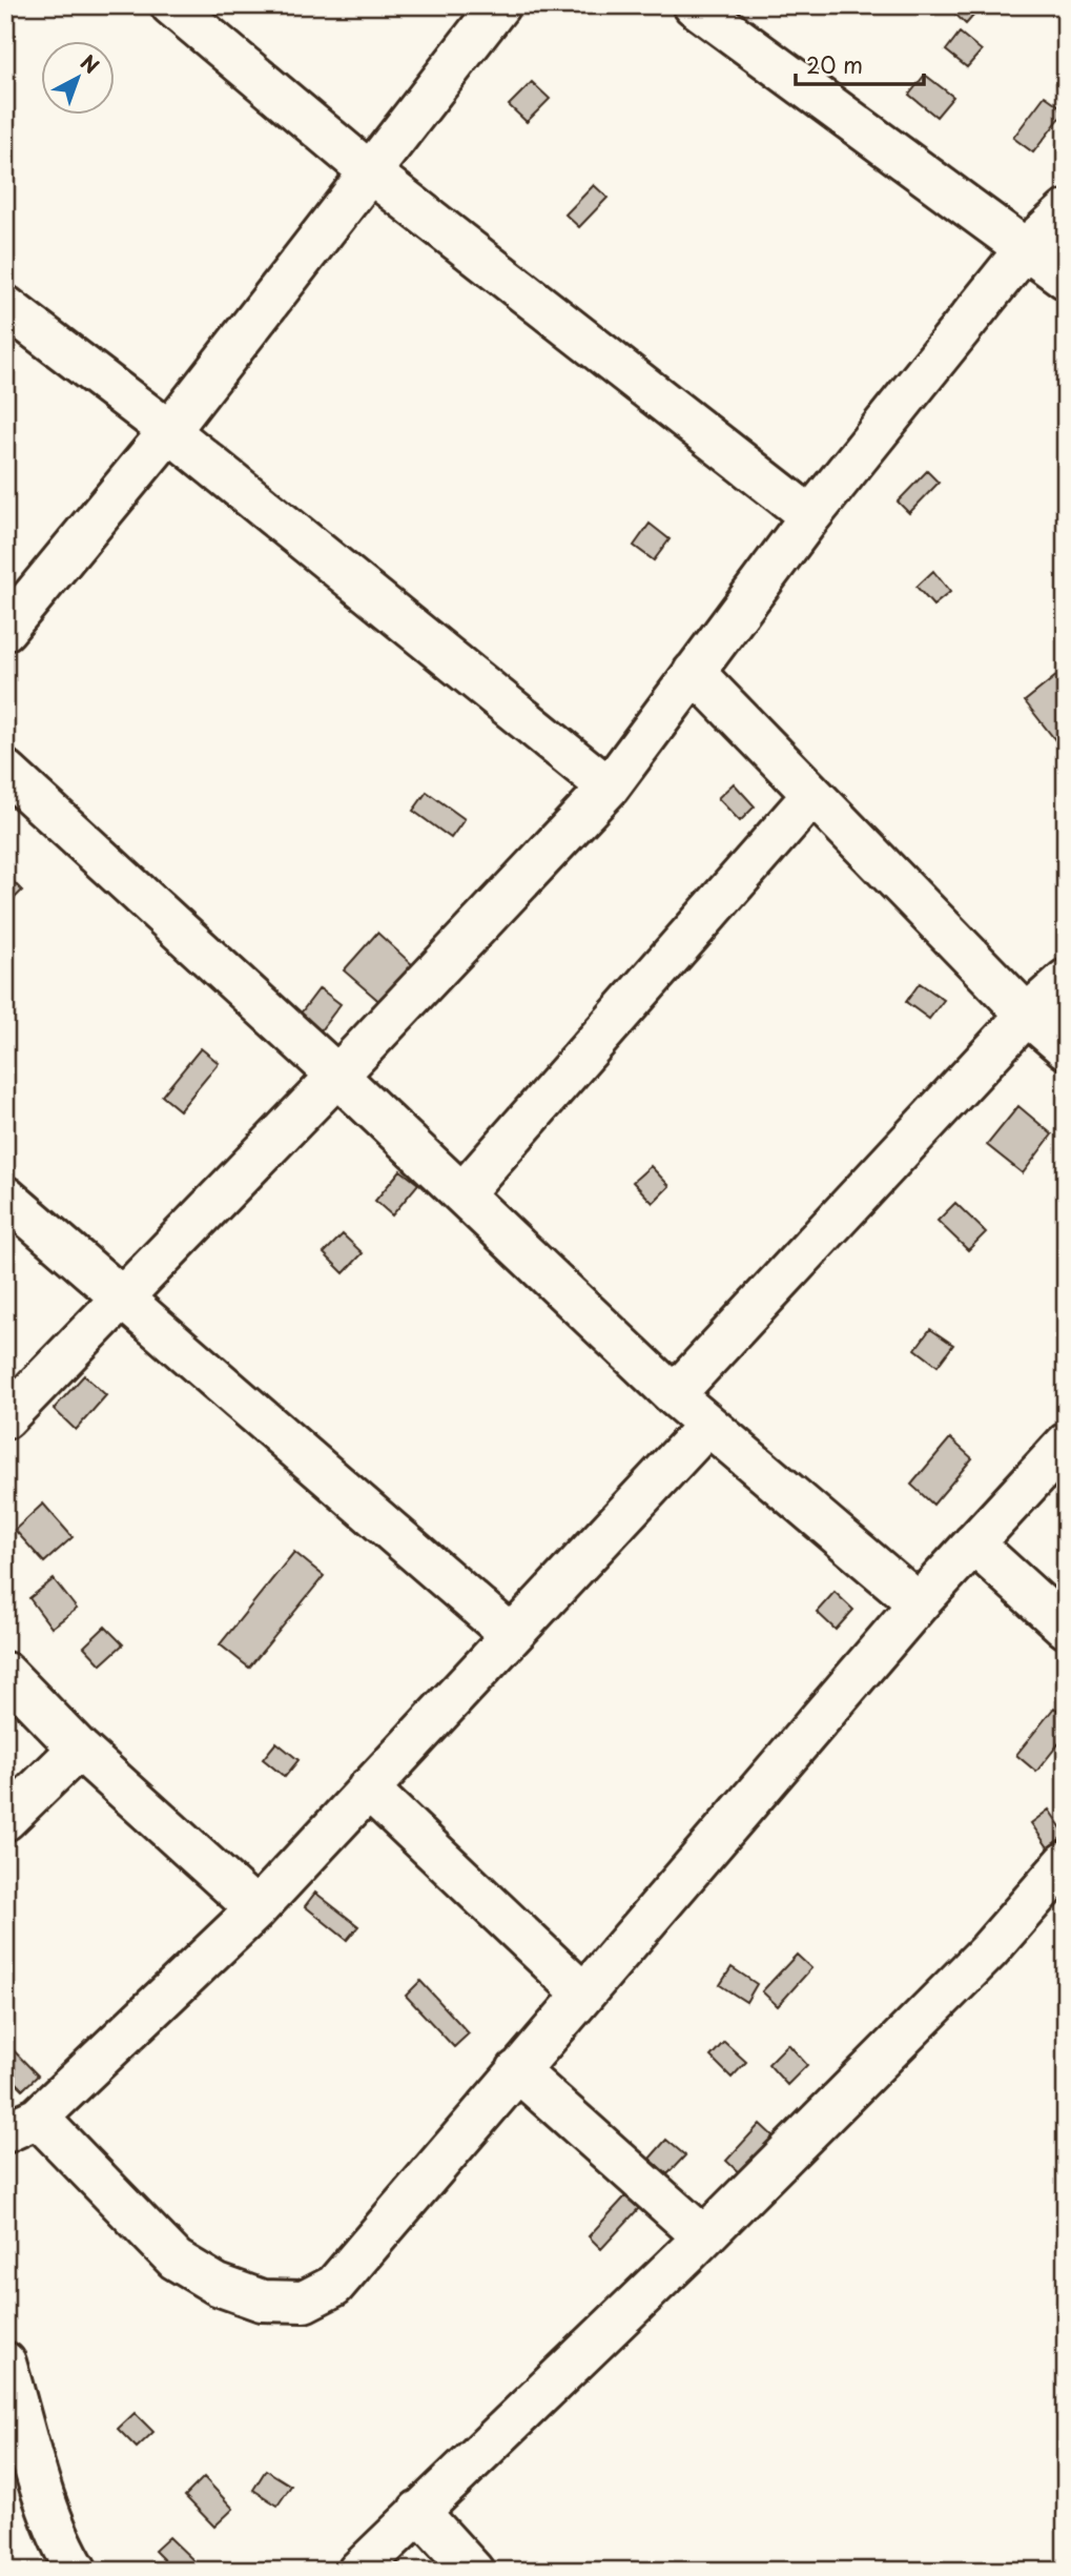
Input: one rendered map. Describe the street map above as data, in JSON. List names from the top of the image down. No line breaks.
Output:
{"scale_bar":"20 m","north":"top right"}
